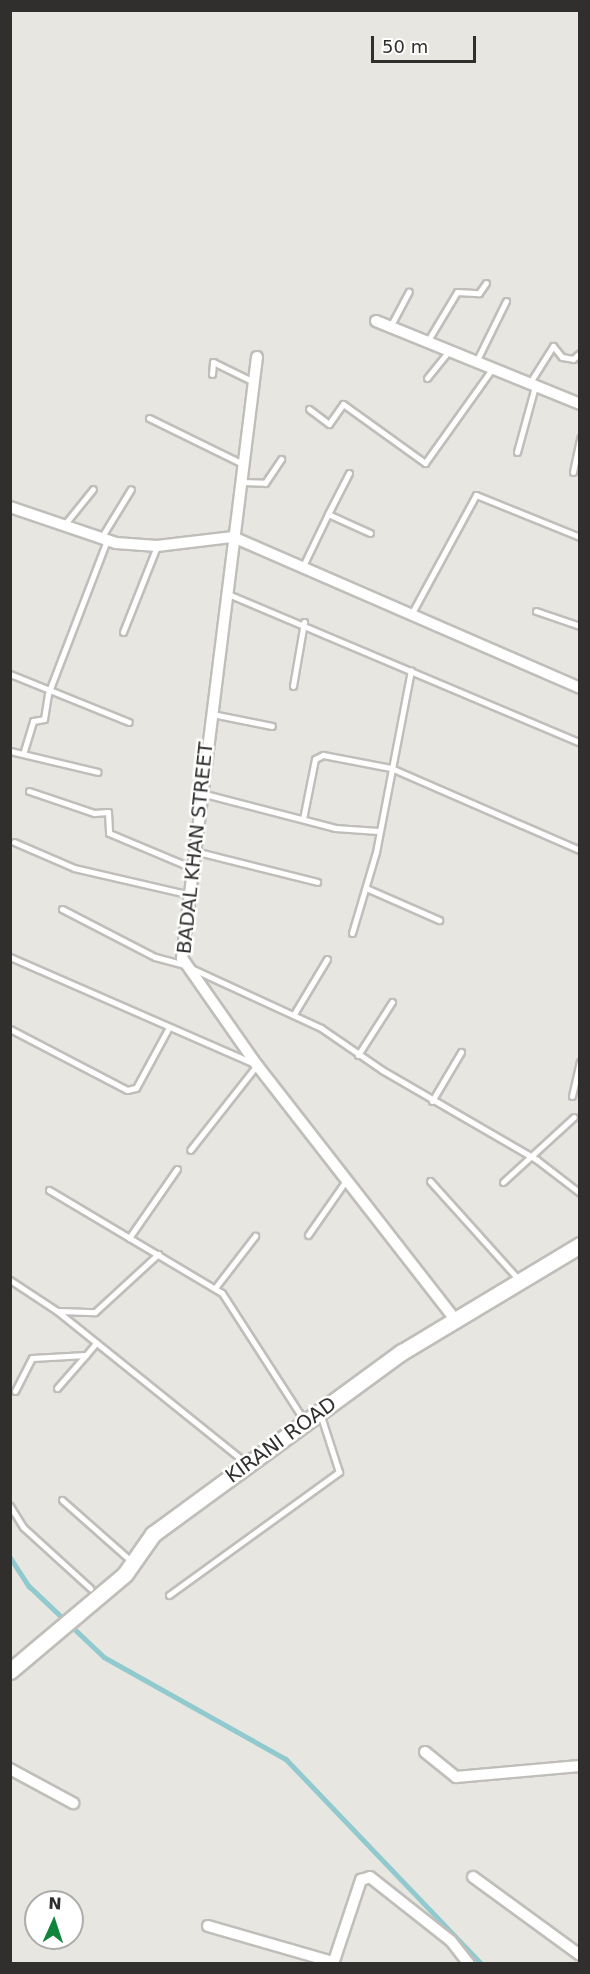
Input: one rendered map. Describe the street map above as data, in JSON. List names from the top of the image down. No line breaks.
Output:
{"streets":{"main road":["KIRANI ROAD"],"street":["BADAL KHAN STREET"]},"crossings":[["BADAL KHAN STREET","KIRANI ROAD"]],"scale_bar":"50 m","north":"top"}
